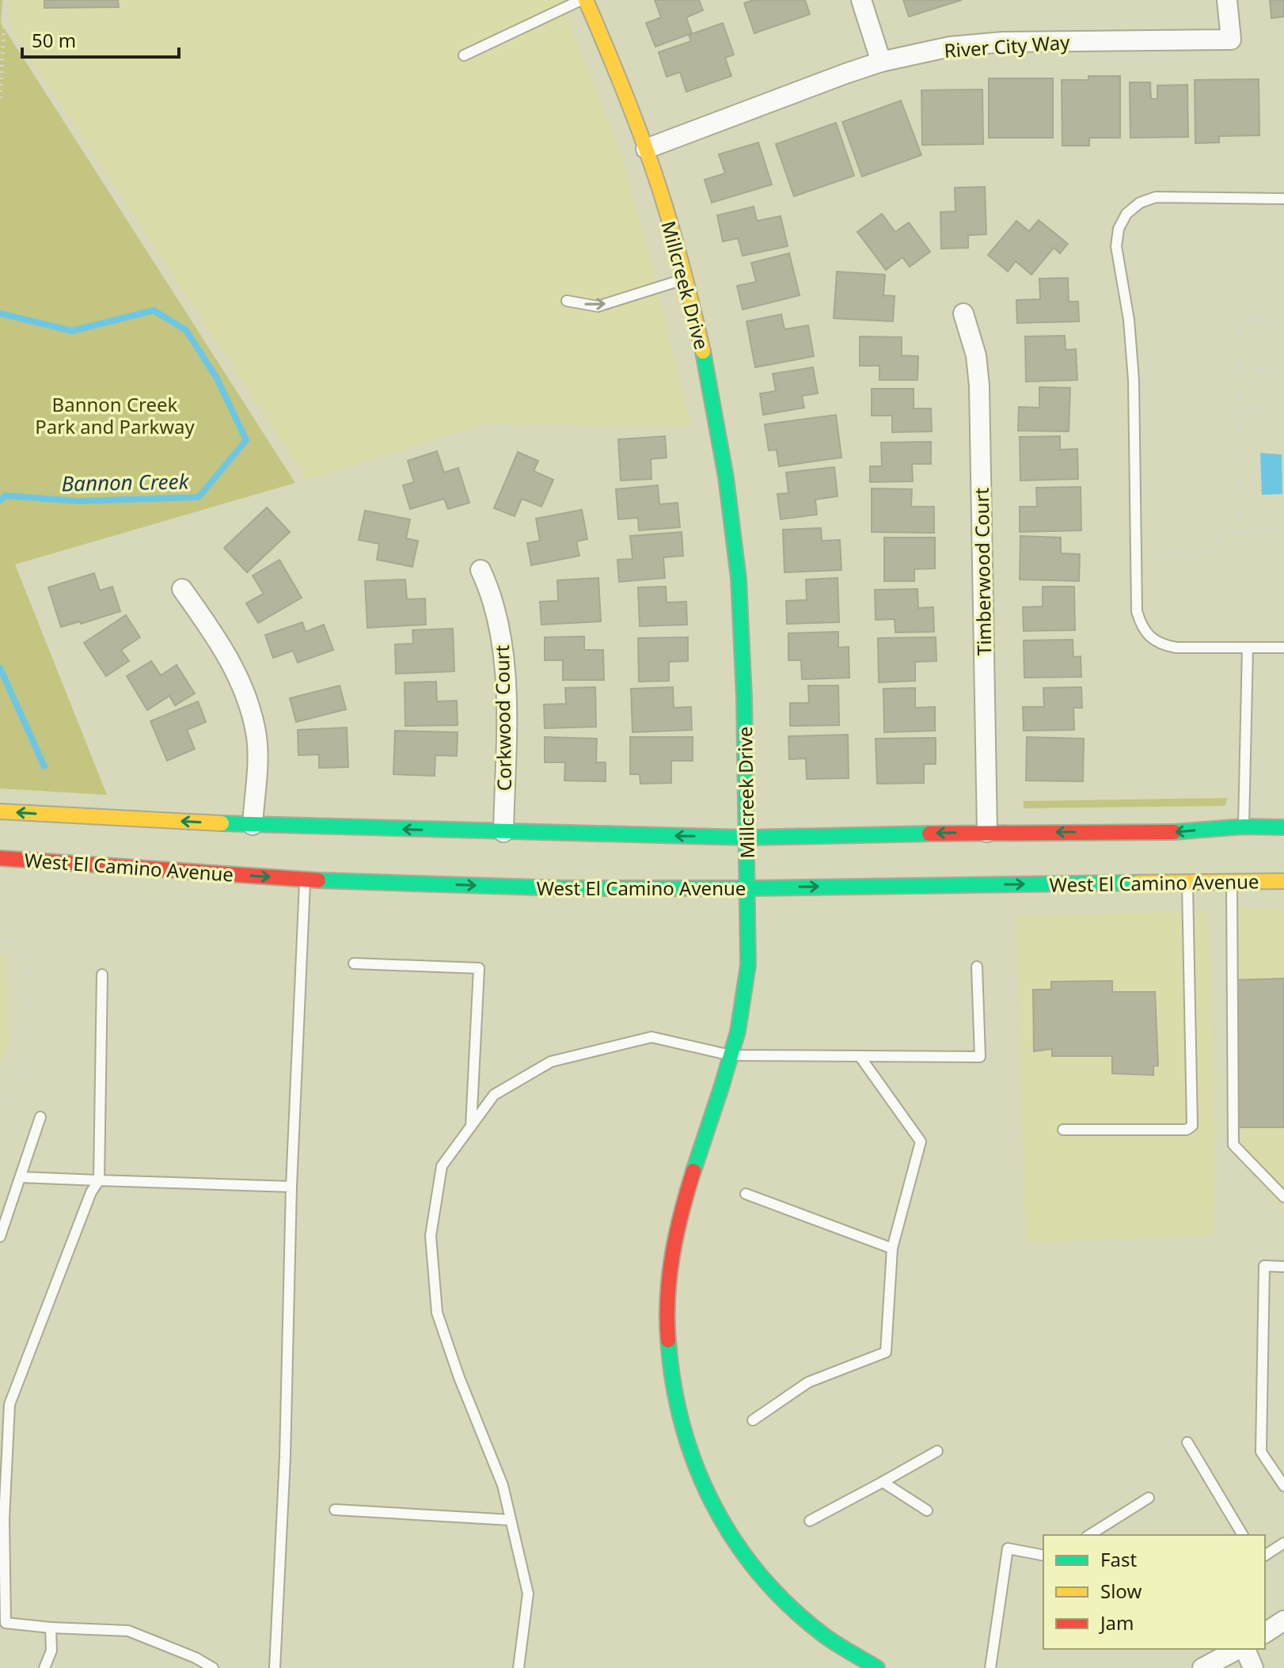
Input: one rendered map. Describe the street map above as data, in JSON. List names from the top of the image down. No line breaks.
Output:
{"streets":{"main road":["Millcreek Drive","West El Camino Avenue"],"street":["River City Way","Timberwood Court","Corkwood Court"]},"crossings":[["River City Way","Millcreek Drive"],["Millcreek Drive","West El Camino Avenue"]],"water":["Bannon Creek"],"parks":["Bannon Creek Park and Parkway"],"legend":["Fast","Slow","Jam"],"scale_bar":"50 m"}
